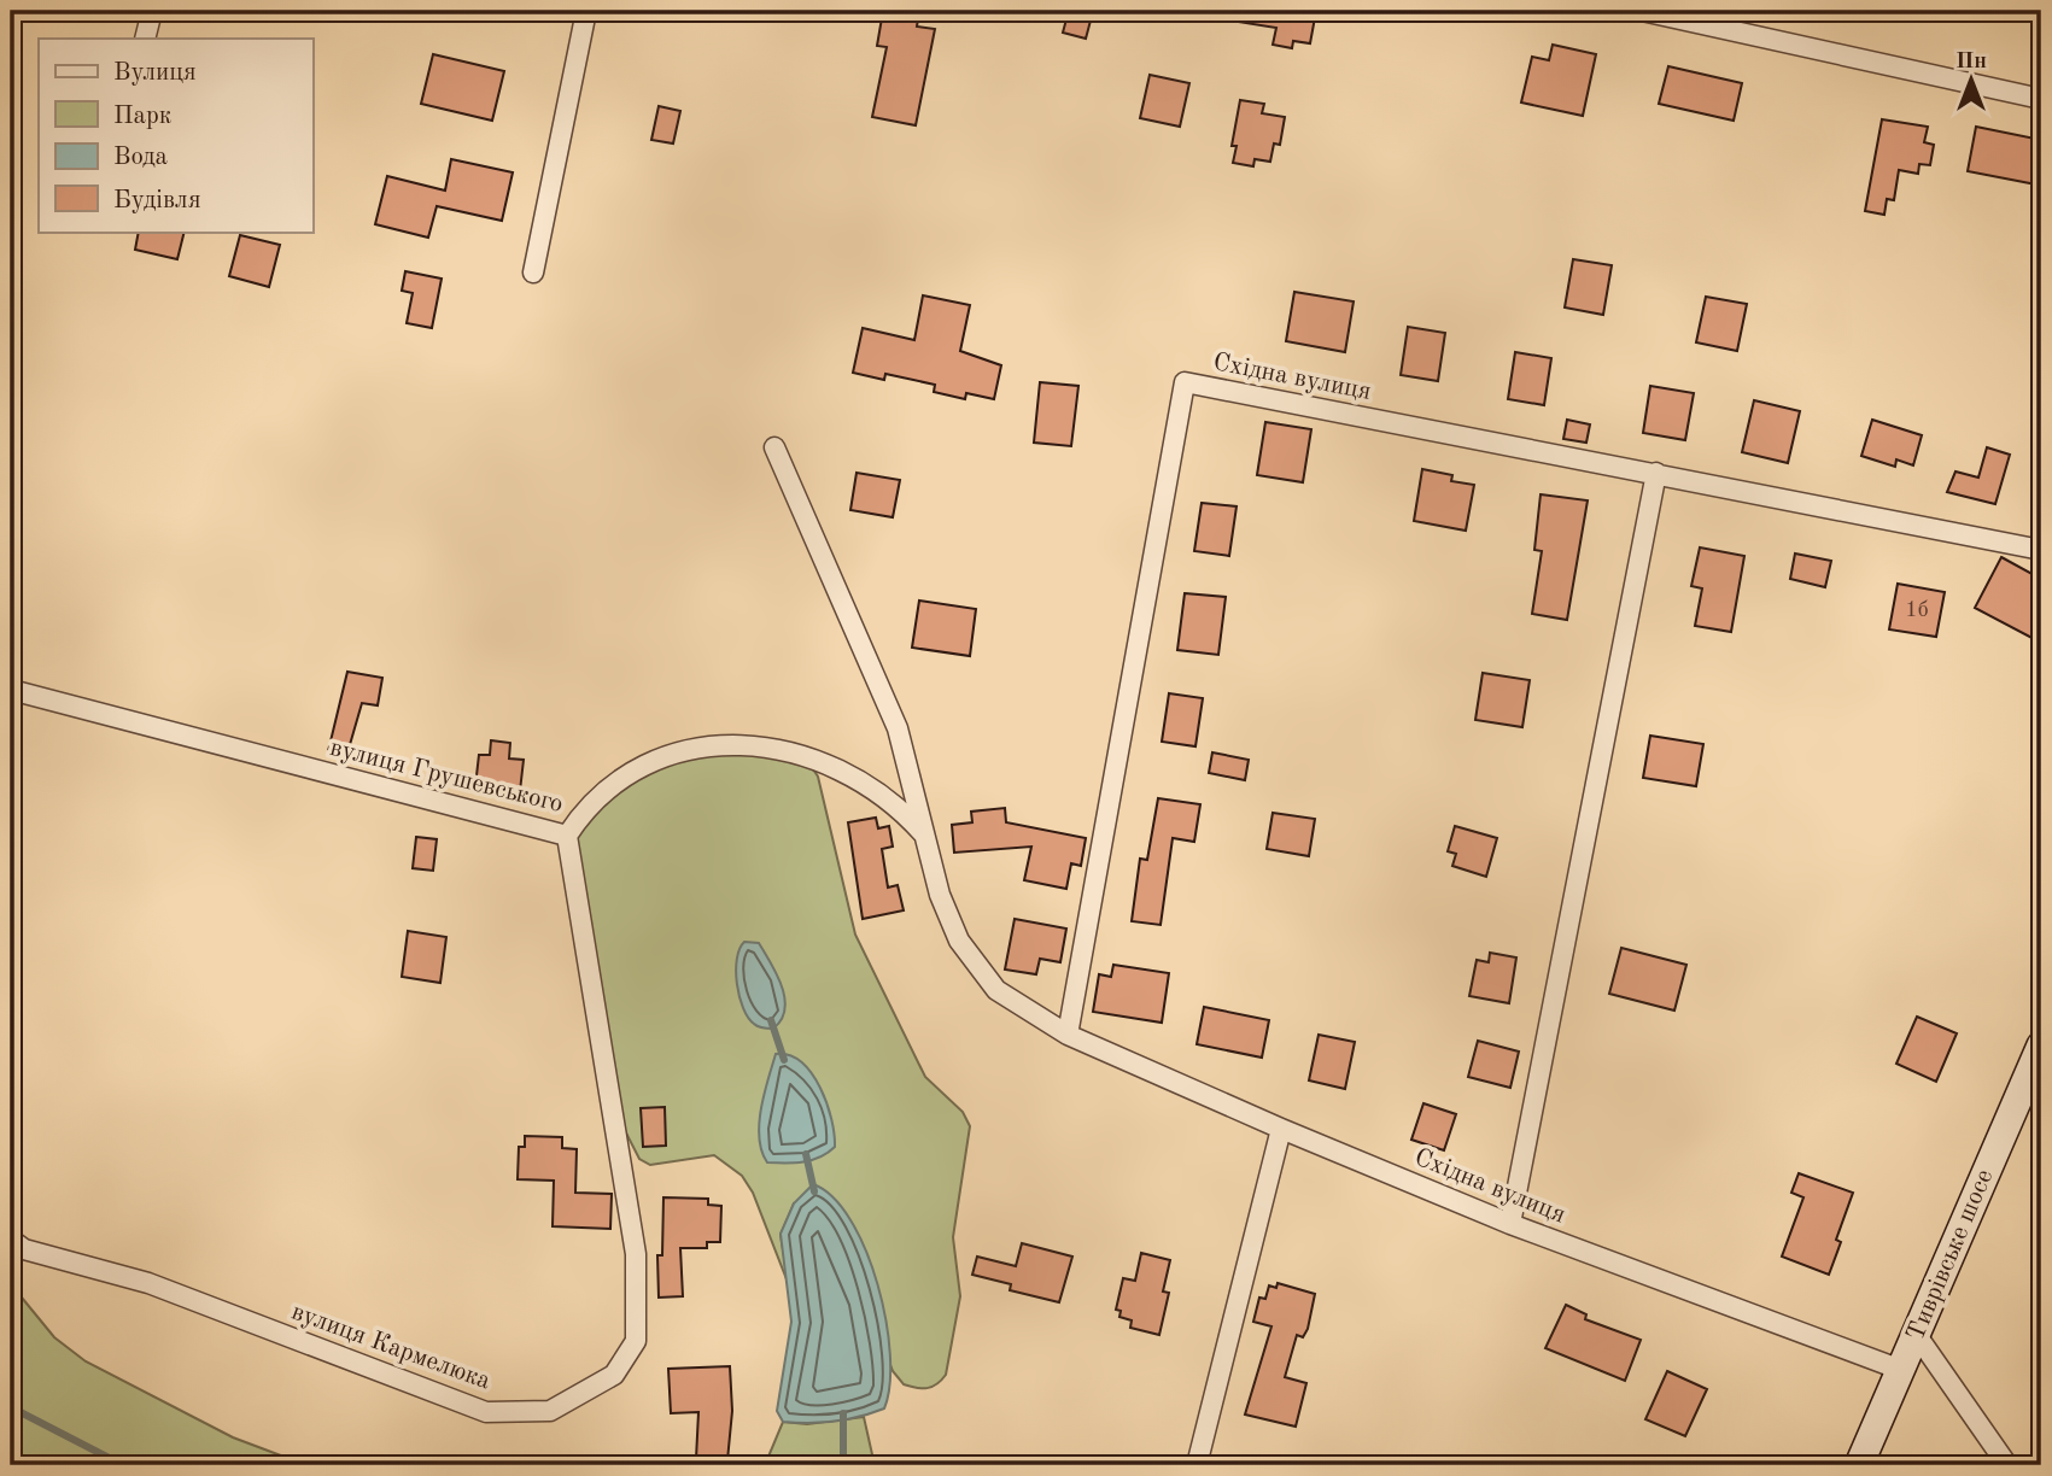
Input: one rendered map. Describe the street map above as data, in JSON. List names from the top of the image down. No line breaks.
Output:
{"streets":{"main road":["Тиврівське шосе"],"street":["Східна вулиця","вулиця Грушевського","вулиця Кармелюка"]},"crossings":[["Східна вулиця","вулиця Грушевського"],["Східна вулиця","Тиврівське шосе"],["вулиця Грушевського","вулиця Кармелюка"]],"house_numbers":["1б"],"legend":["Вулиця","Парк","Вода","Будівля"],"north":"top"}
